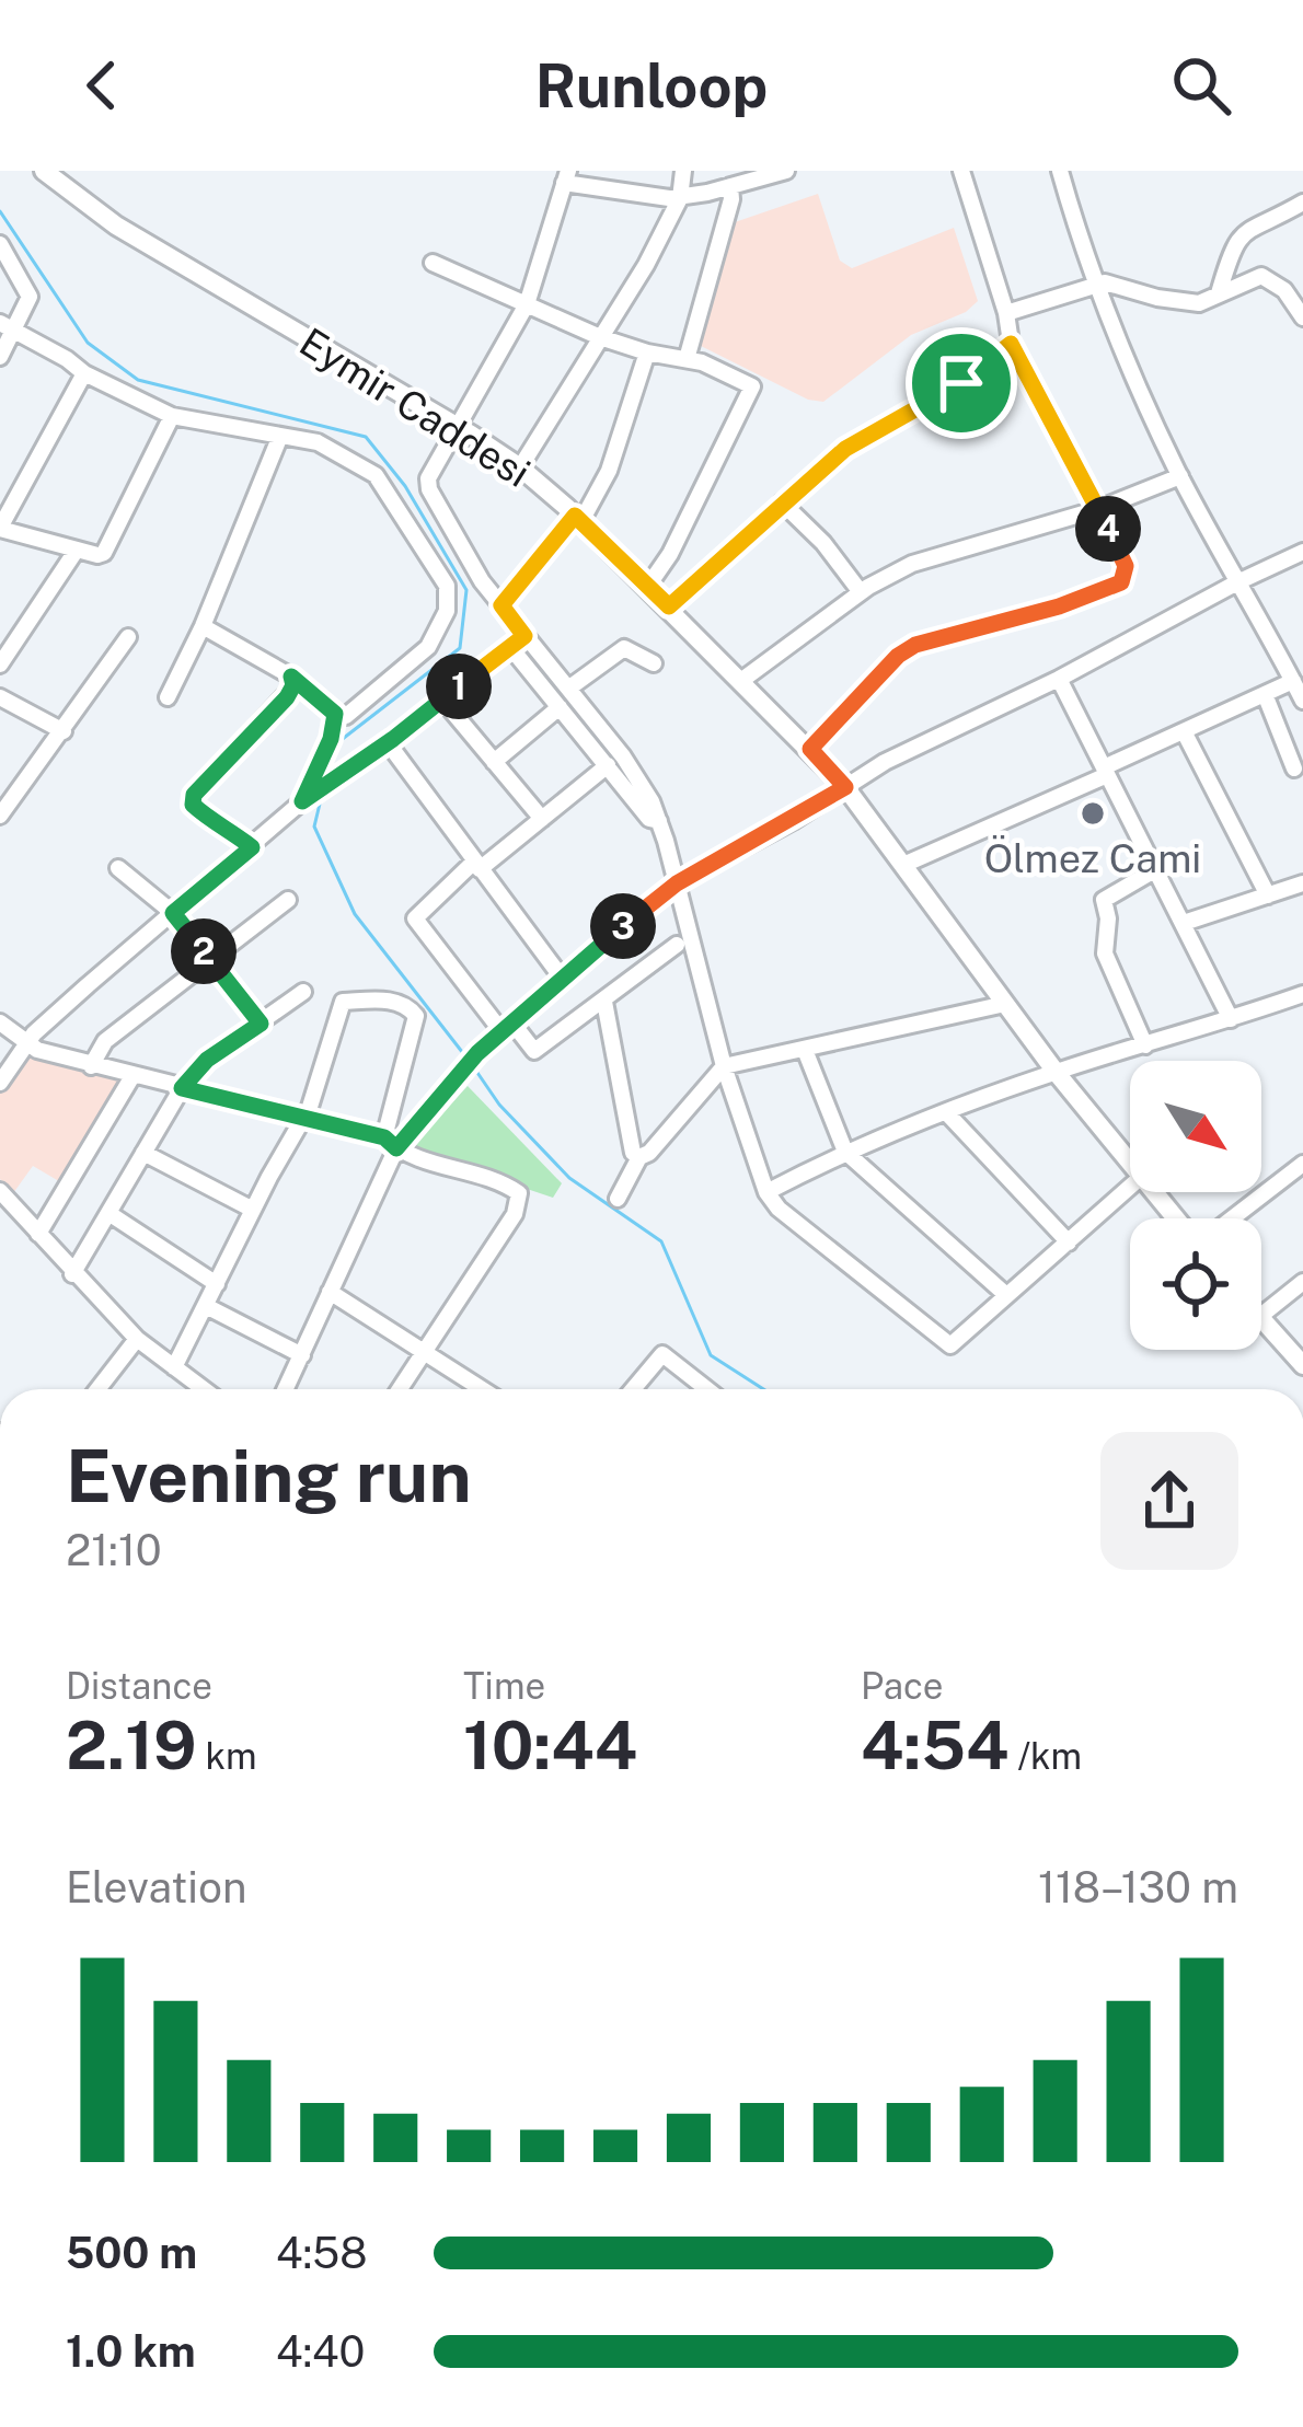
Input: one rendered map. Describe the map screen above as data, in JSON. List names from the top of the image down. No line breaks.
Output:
{"streets":{"main road":["Eymir Caddesi"]},"places":["Ölmez Cami"],"north":"bottom right","page":{"header":"Runloop","pins":["4","1","3","2"],"heading":["Evening run","21:10"],"stats":[["Distance","2.19 km"],["Time","10:44"],["Pace","4:54 /km"]],"chart":["Elevation","118–130 m"],"list":[{"name":"500 m","note":"4:58"},{"name":"1.0 km","note":"4:40"}]}}
